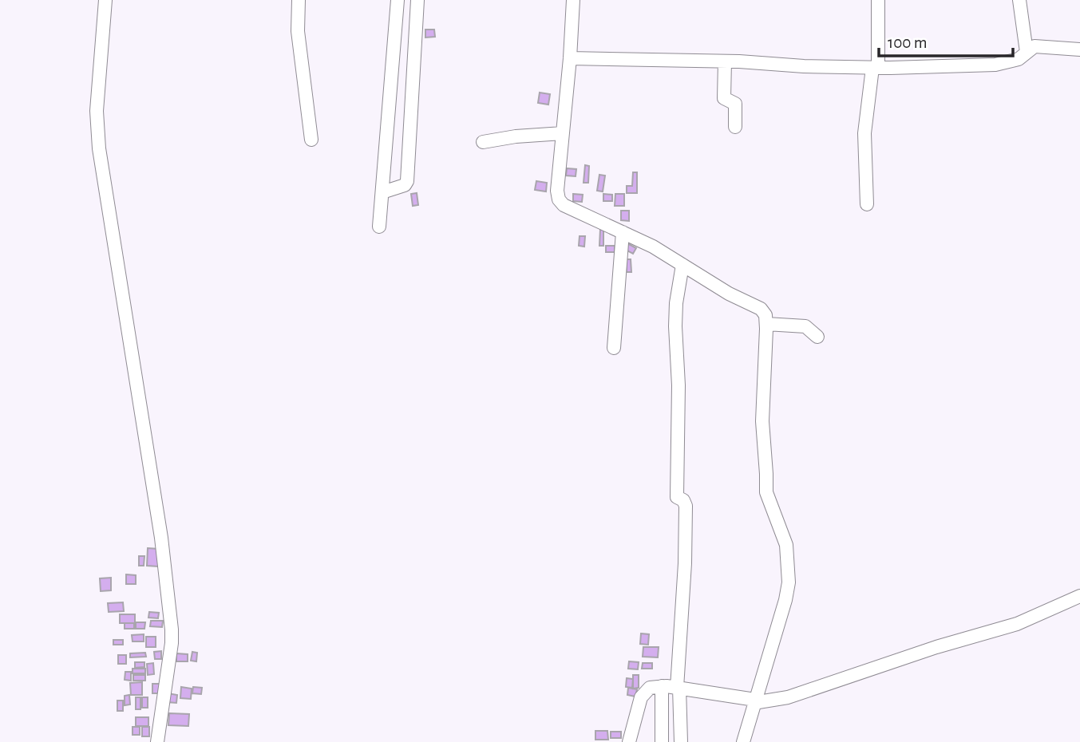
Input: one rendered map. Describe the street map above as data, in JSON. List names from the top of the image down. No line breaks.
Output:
{"scale_bar":"100 m"}
